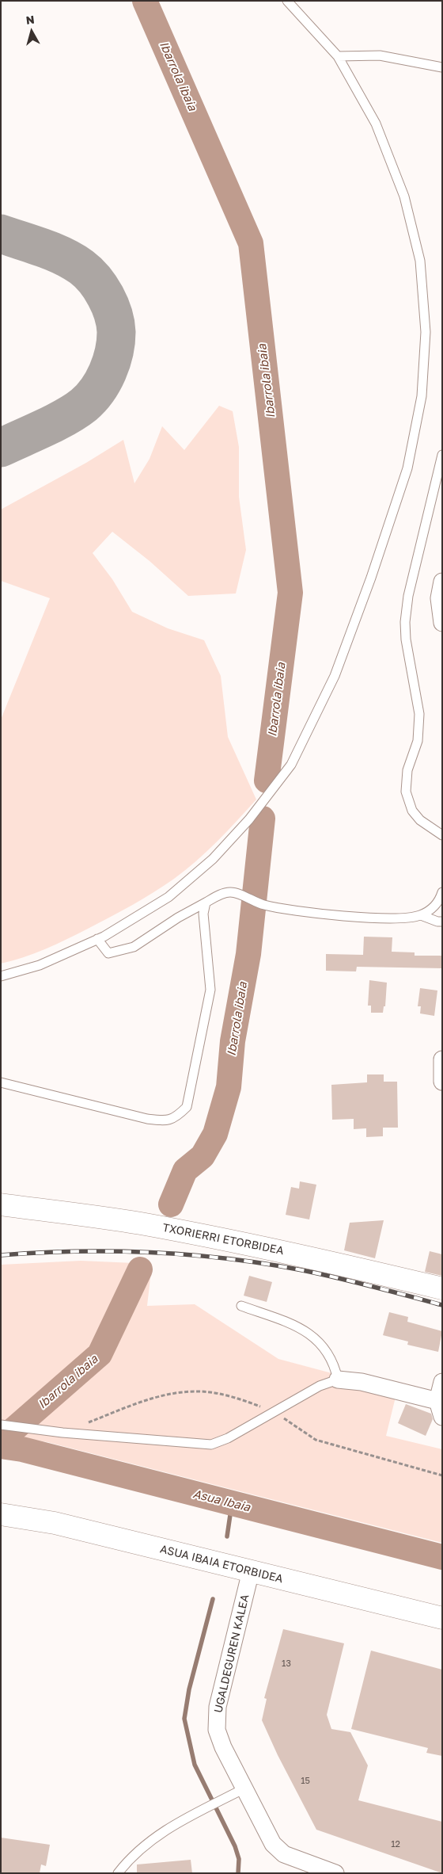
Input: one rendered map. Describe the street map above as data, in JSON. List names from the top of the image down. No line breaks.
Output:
{"streets":{"street":["TXORIERRI ETORBIDEA","ASUA IBAIA ETORBIDEA","UGALDEGUREN KALEA"]},"crossings":[["ASUA IBAIA ETORBIDEA","UGALDEGUREN KALEA"]],"water":["Ibarrola ibaia","Asua Ibaia"],"house_numbers":["13","15","12"],"north":"top"}
